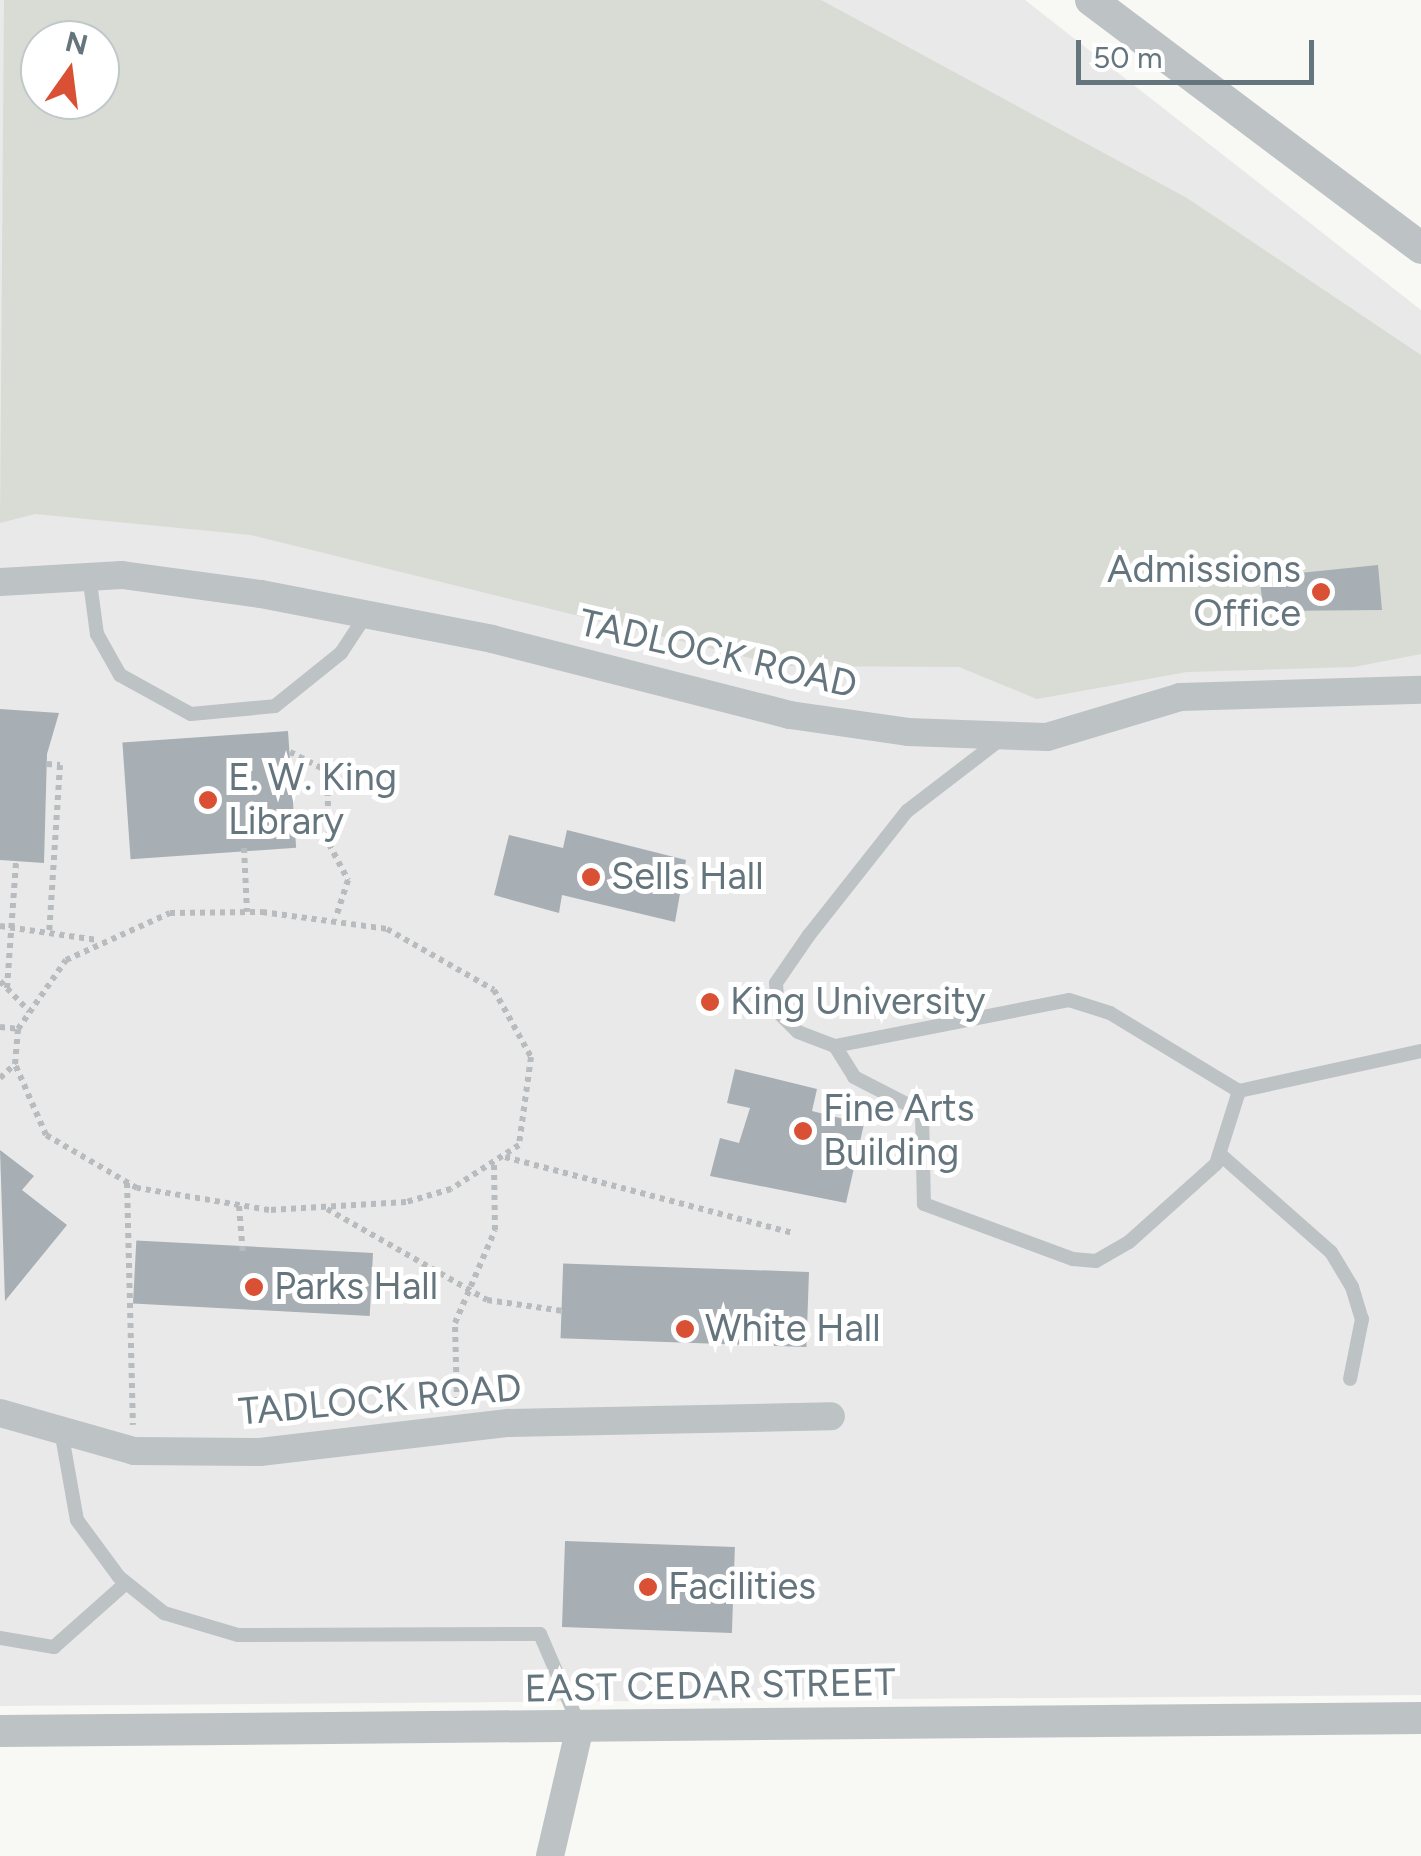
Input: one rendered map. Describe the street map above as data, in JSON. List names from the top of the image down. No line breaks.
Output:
{"streets":{"street":["TADLOCK ROAD","EAST CEDAR STREET"]},"places":["Admissions Office","E. W. King Library","Sells Hall","King University","Fine Arts Building","Parks Hall","White Hall","Facilities"],"scale_bar":"50 m","north":"top"}
